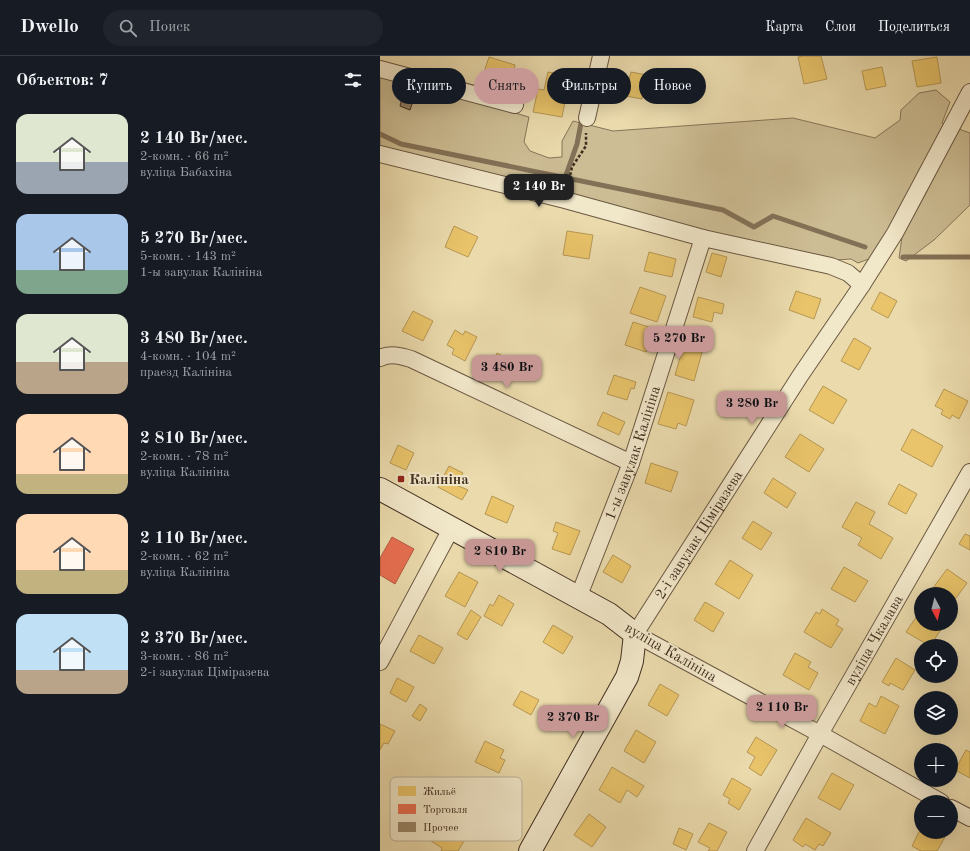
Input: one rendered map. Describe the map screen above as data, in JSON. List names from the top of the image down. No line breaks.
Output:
{"streets":{"street":["1-ы завулак Калініна","2-і завулак Ціміразева","вуліца Чкалава","вуліца Калініна"]},"crossings":[["1-ы завулак Калініна","вуліца Калініна"],["2-і завулак Ціміразева","вуліца Калініна"],["вуліца Чкалава","вуліца Калініна"]],"places":{"transit":["Калініна"]},"legend":["Жильё","Торговля","Прочее"],"north":"bottom","page":{"header":"Dwello","search":"Поиск","nav":["Карта","Слои","Поделиться"],"heading":"Объектов: 7","chip":["Купить","Снять","Фильтры","Новое"],"list":[{"name":"2 140 Br/мес.","note":"2-комн. · 66 m² · вуліца Бабахіна"},{"name":"5 270 Br/мес.","note":"5-комн. · 143 m² · 1-ы завулак Калініна"},{"name":"3 480 Br/мес.","note":"4-комн. · 104 m² · праезд Калініна"},{"name":"2 810 Br/мес.","note":"2-комн. · 78 m² · вуліца Калініна"},{"name":"2 110 Br/мес.","note":"2-комн. · 62 m² · вуліца Калініна"},{"name":"2 370 Br/мес.","note":"3-комн. · 86 m² · 2-і завулак Ціміразева"}],"price":["2 140 Br","5 270 Br","3 480 Br","3 280 Br","2 810 Br","2 110 Br","2 370 Br"],"map_buttons":["+","−"]}}
